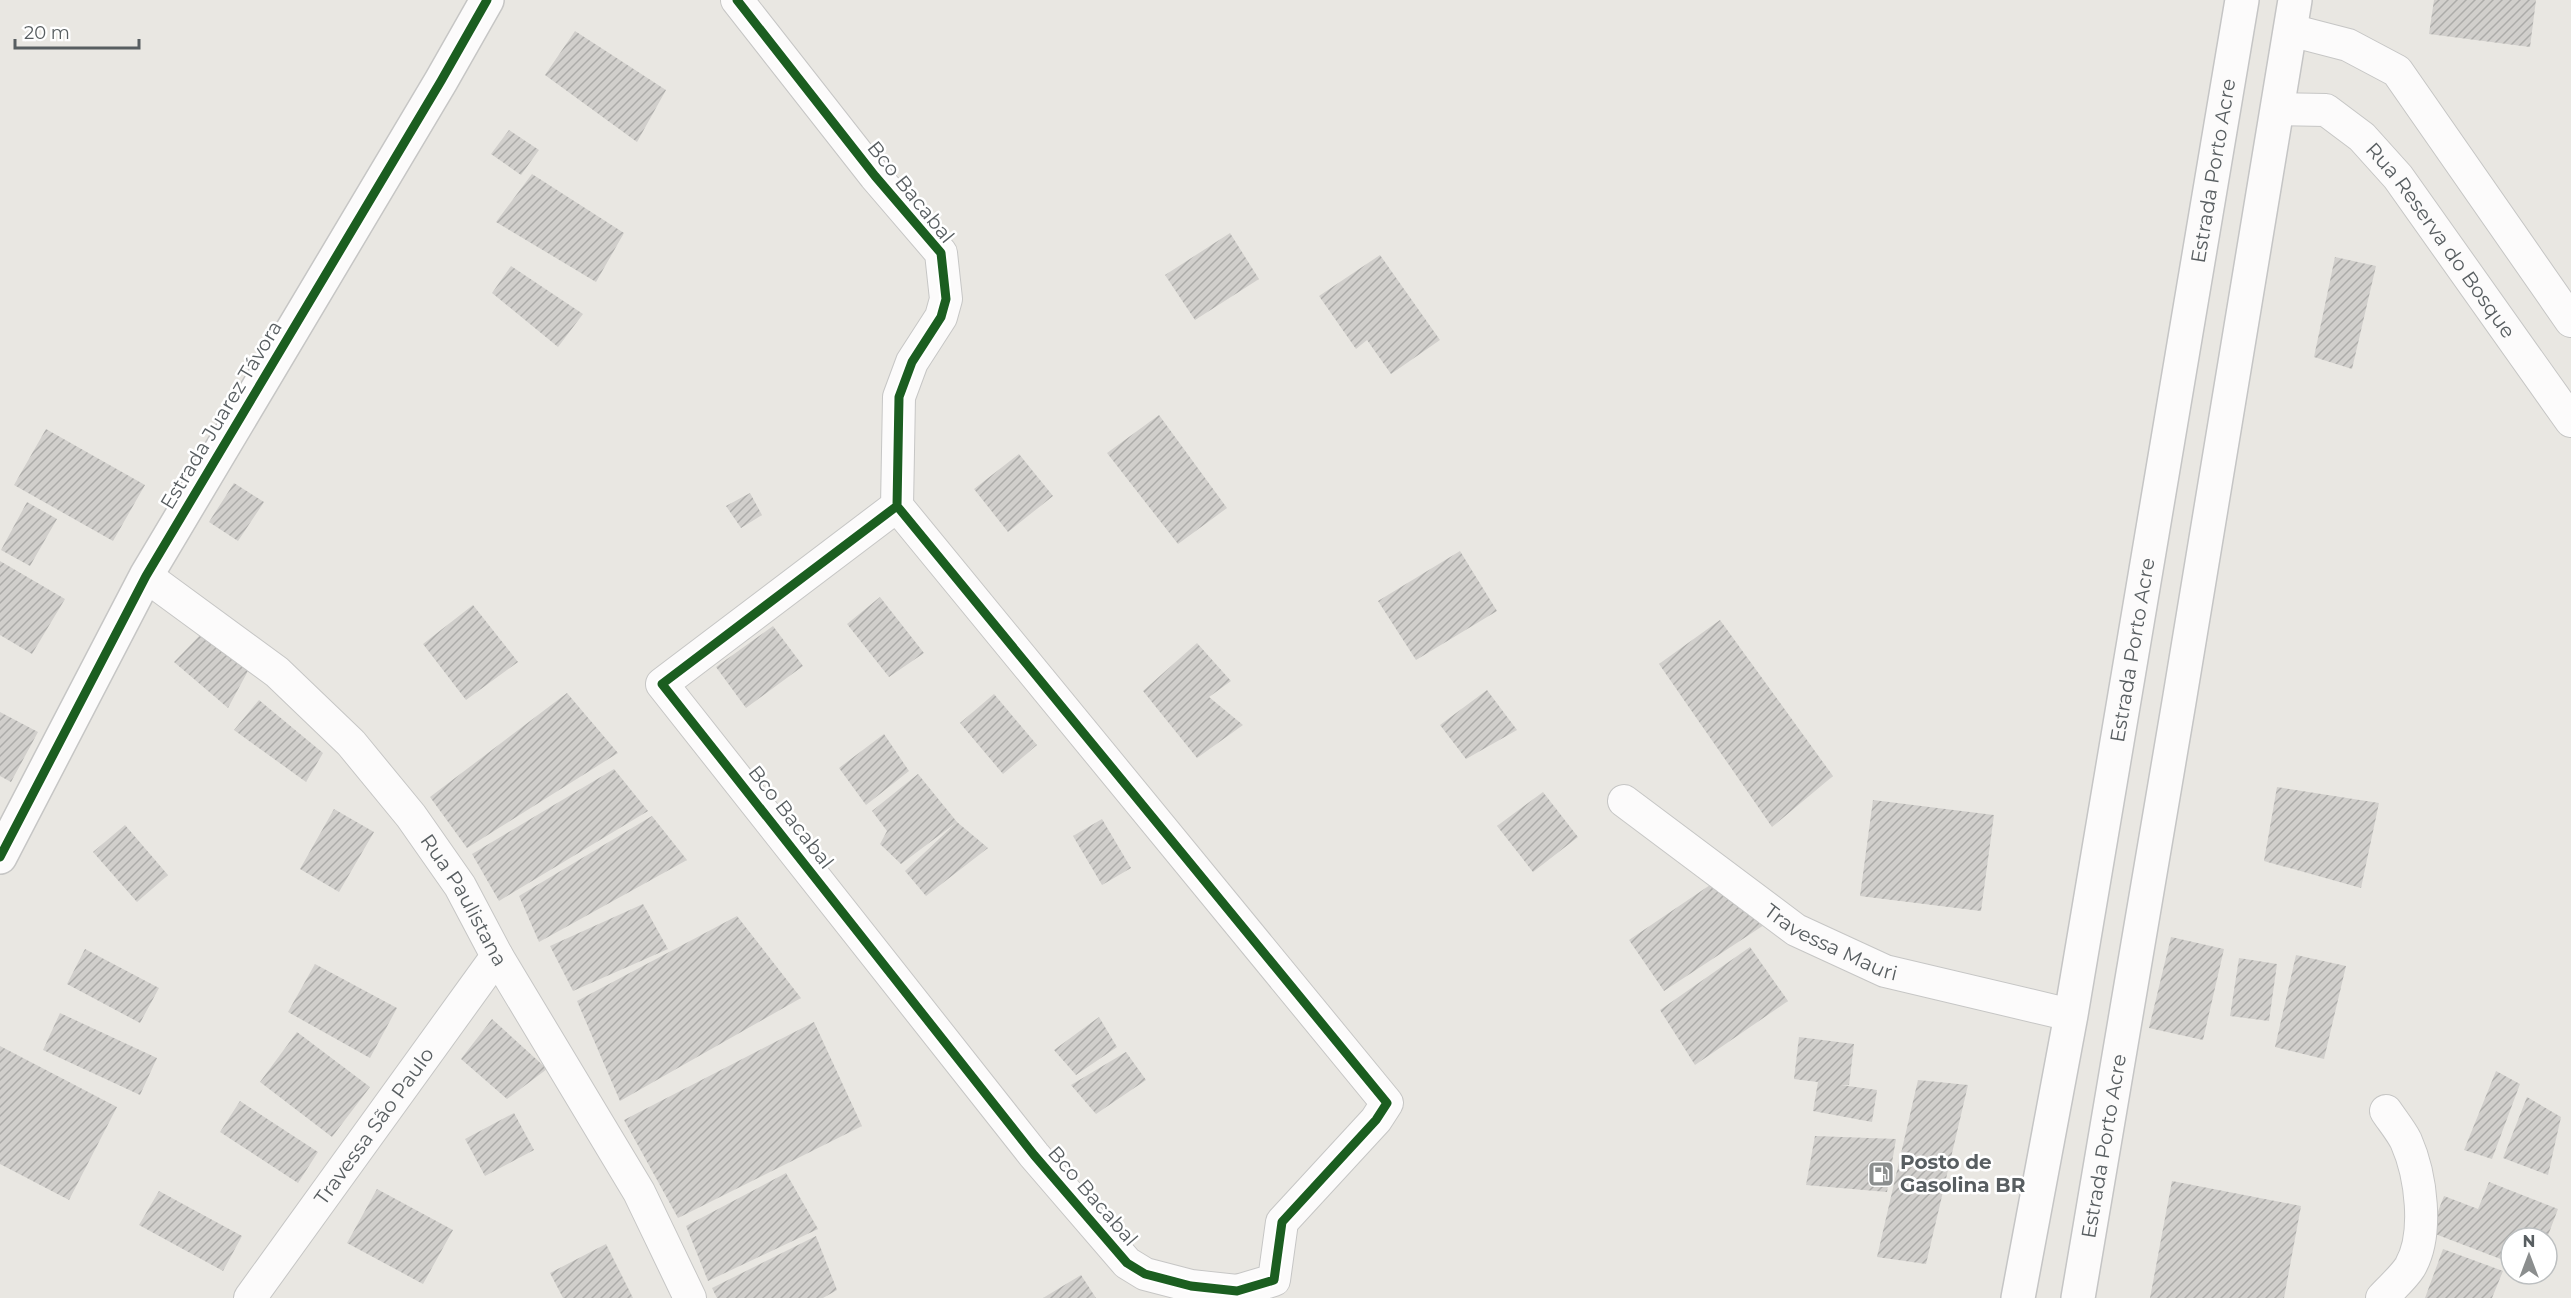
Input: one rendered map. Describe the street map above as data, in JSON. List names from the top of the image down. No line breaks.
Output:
{"streets":{"main road":["Estrada Porto Acre","Estrada Juarez Távora"],"street":["Bco Bacabal","Rua Reserva do Bosque","Rua Paulistana","Travessa Mauri","Travessa São Paulo"]},"crossings":[["Estrada Porto Acre","Rua Reserva do Bosque"],["Estrada Porto Acre","Travessa Mauri"],["Estrada Juarez Távora","Rua Paulistana"],["Rua Paulistana","Travessa São Paulo"]],"places":{"fuel station":["Posto de Gasolina BR"]},"scale_bar":"20 m","north":"top"}
